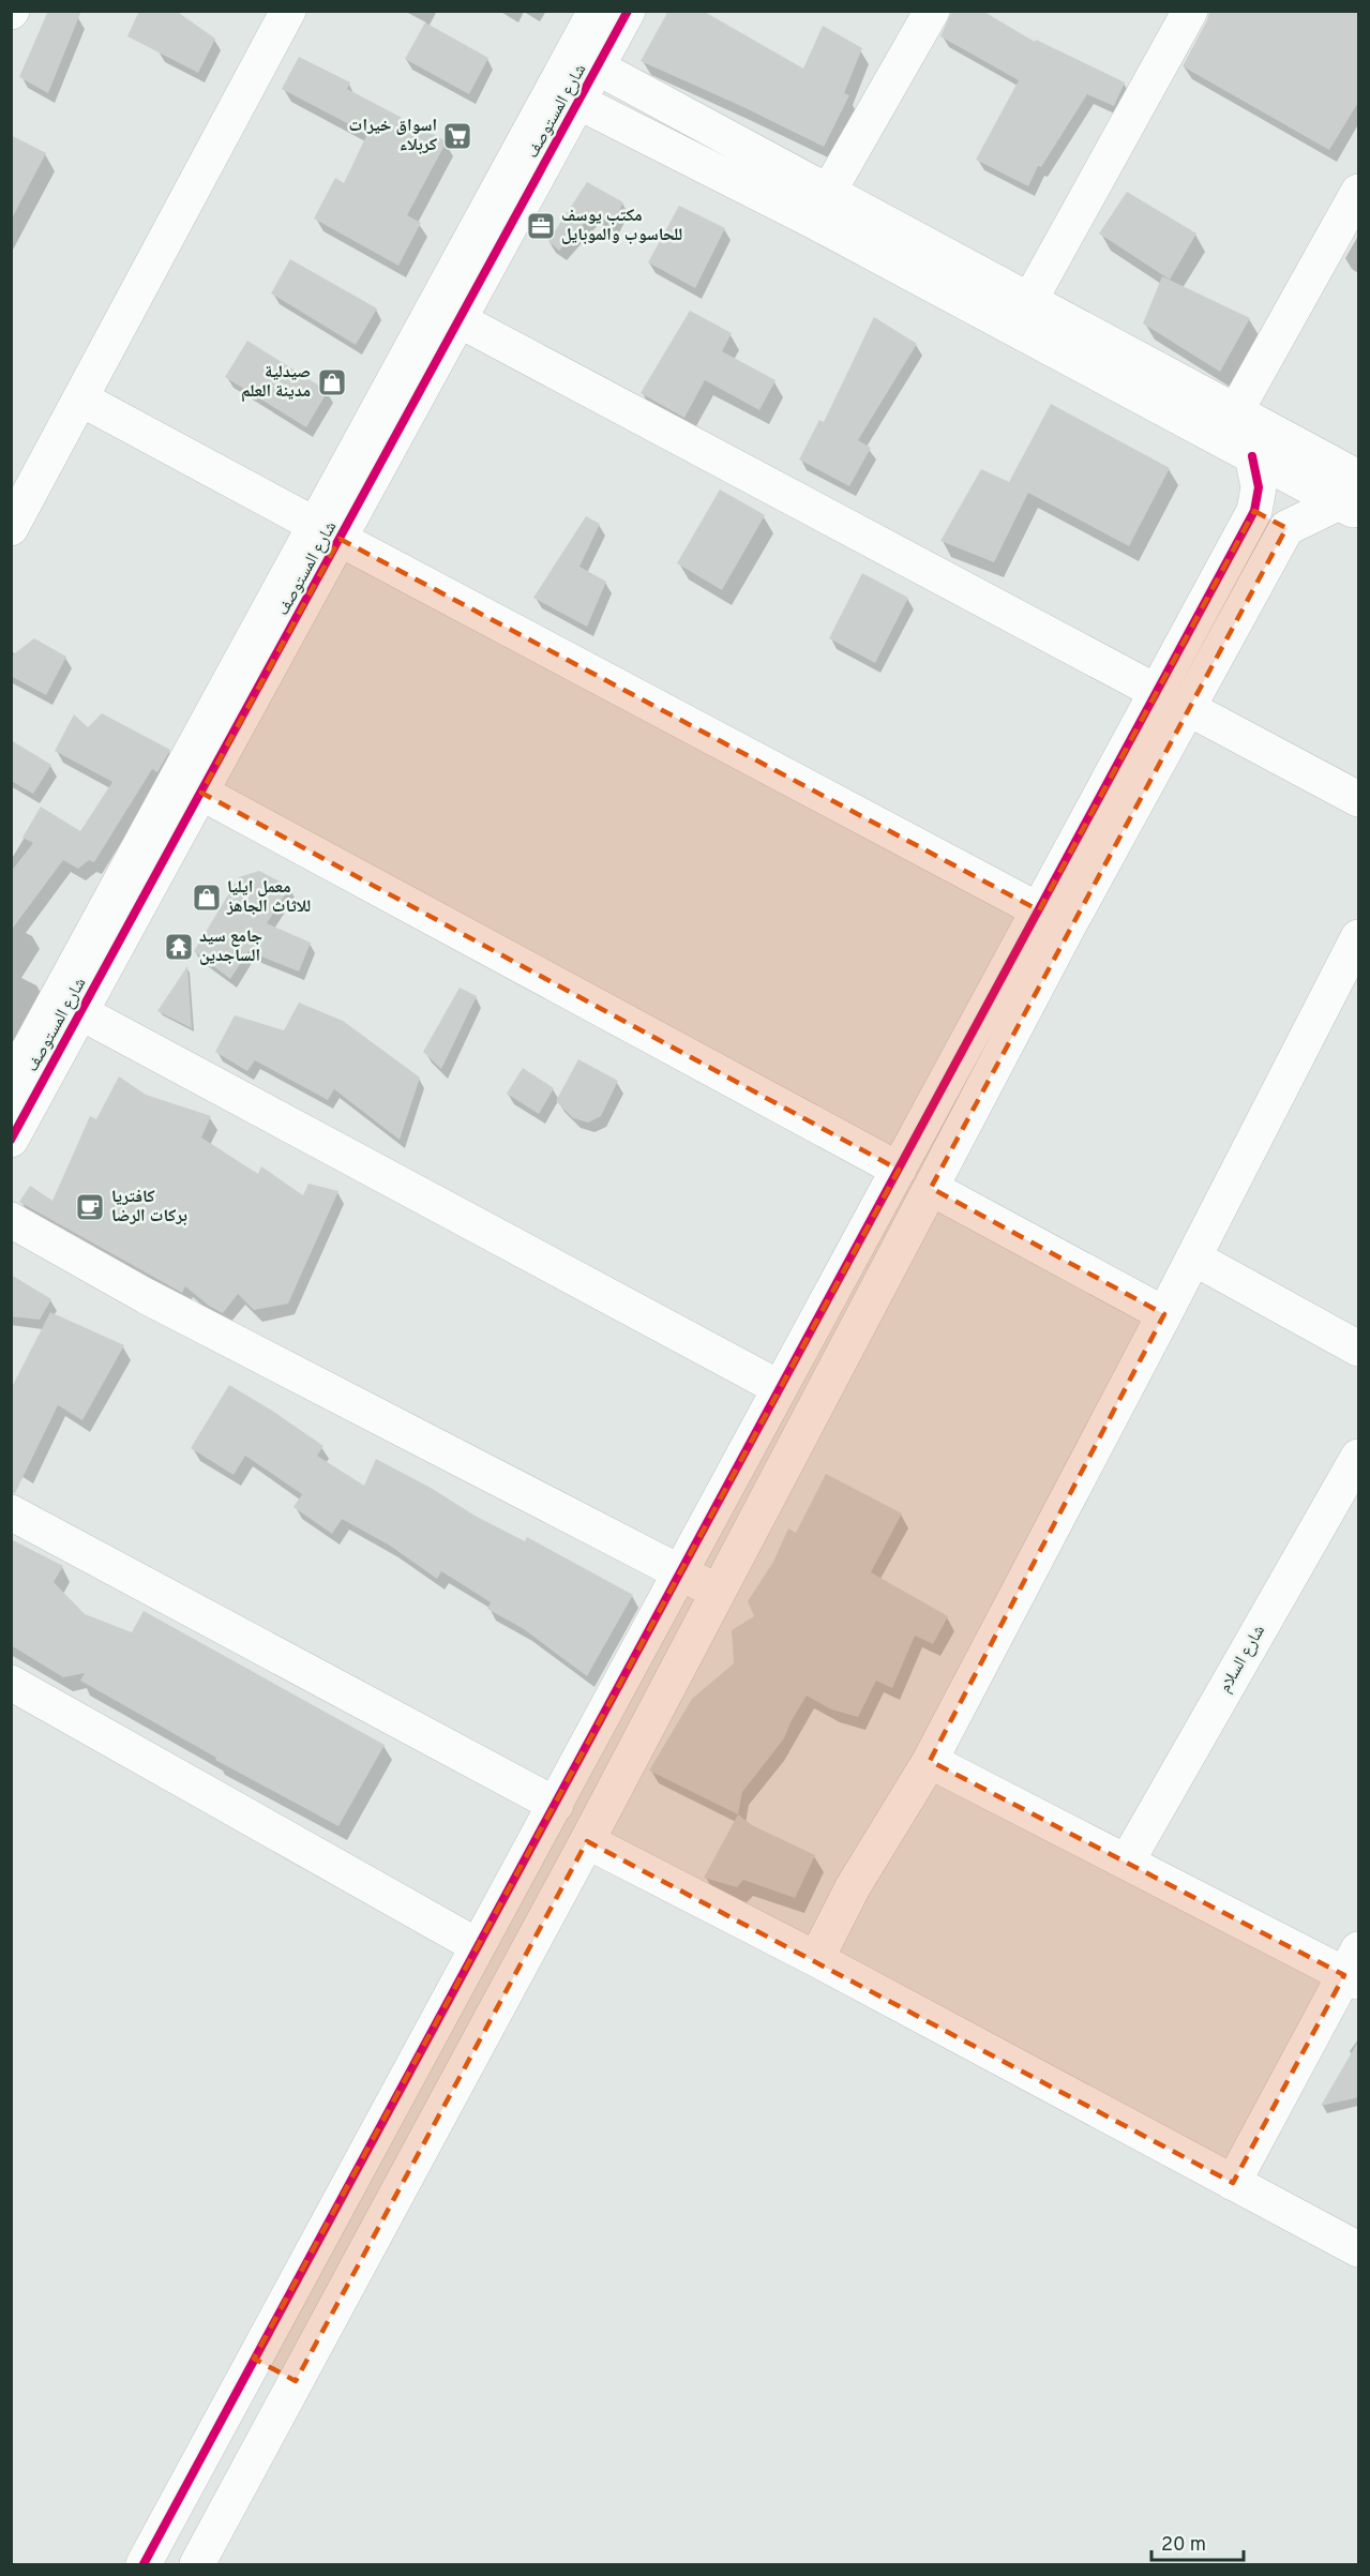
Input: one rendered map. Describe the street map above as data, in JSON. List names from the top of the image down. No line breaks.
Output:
{"streets":{"street":["شارع المستوصف","شارع السلام"]},"places":{"supermarket":["اسواق خيرات كربلاء"],"office":["مكتب يوسف للحاسوب والموبايل"],"shop":["صيدلية مدينة العلم","معمل ايليا للاثاث الجاهز"],"temple":["جامع سيد الساجدين"],"cafe":["كافتريا بركات الرضا"]},"scale_bar":"20 m"}
